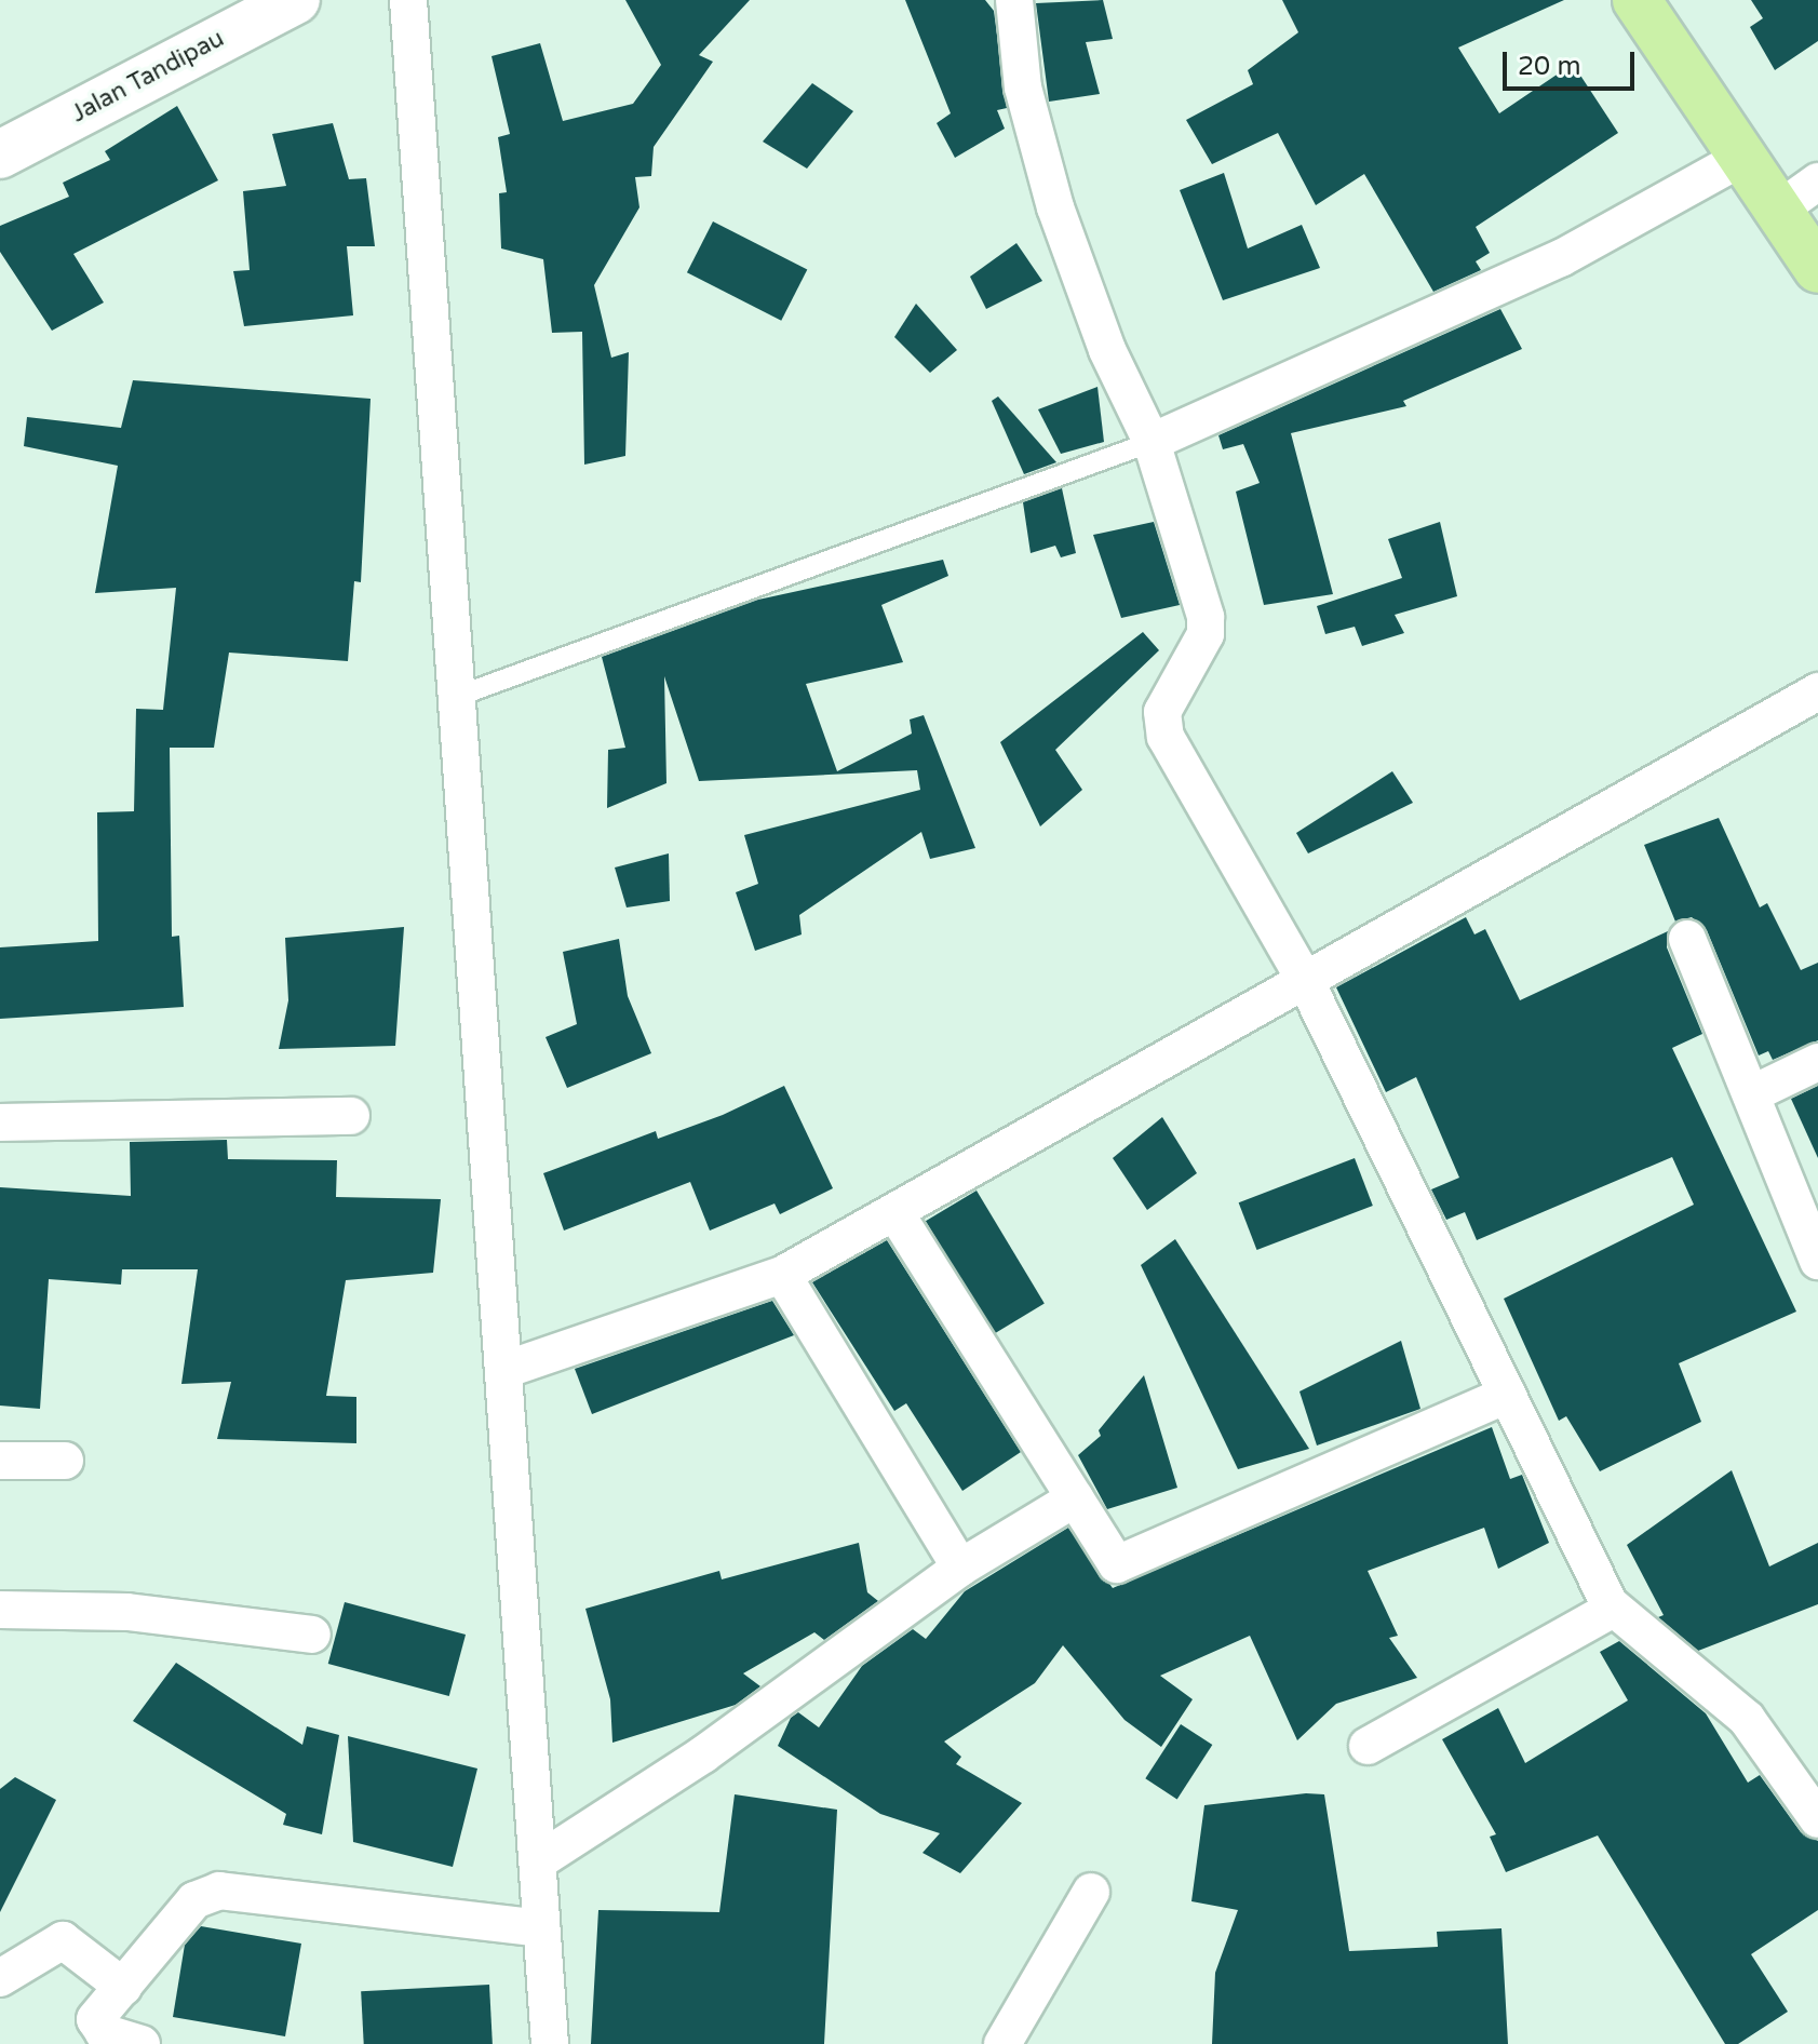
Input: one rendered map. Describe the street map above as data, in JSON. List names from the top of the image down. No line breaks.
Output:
{"streets":{"street":["Jalan Tandipau"]},"scale_bar":"20 m"}
